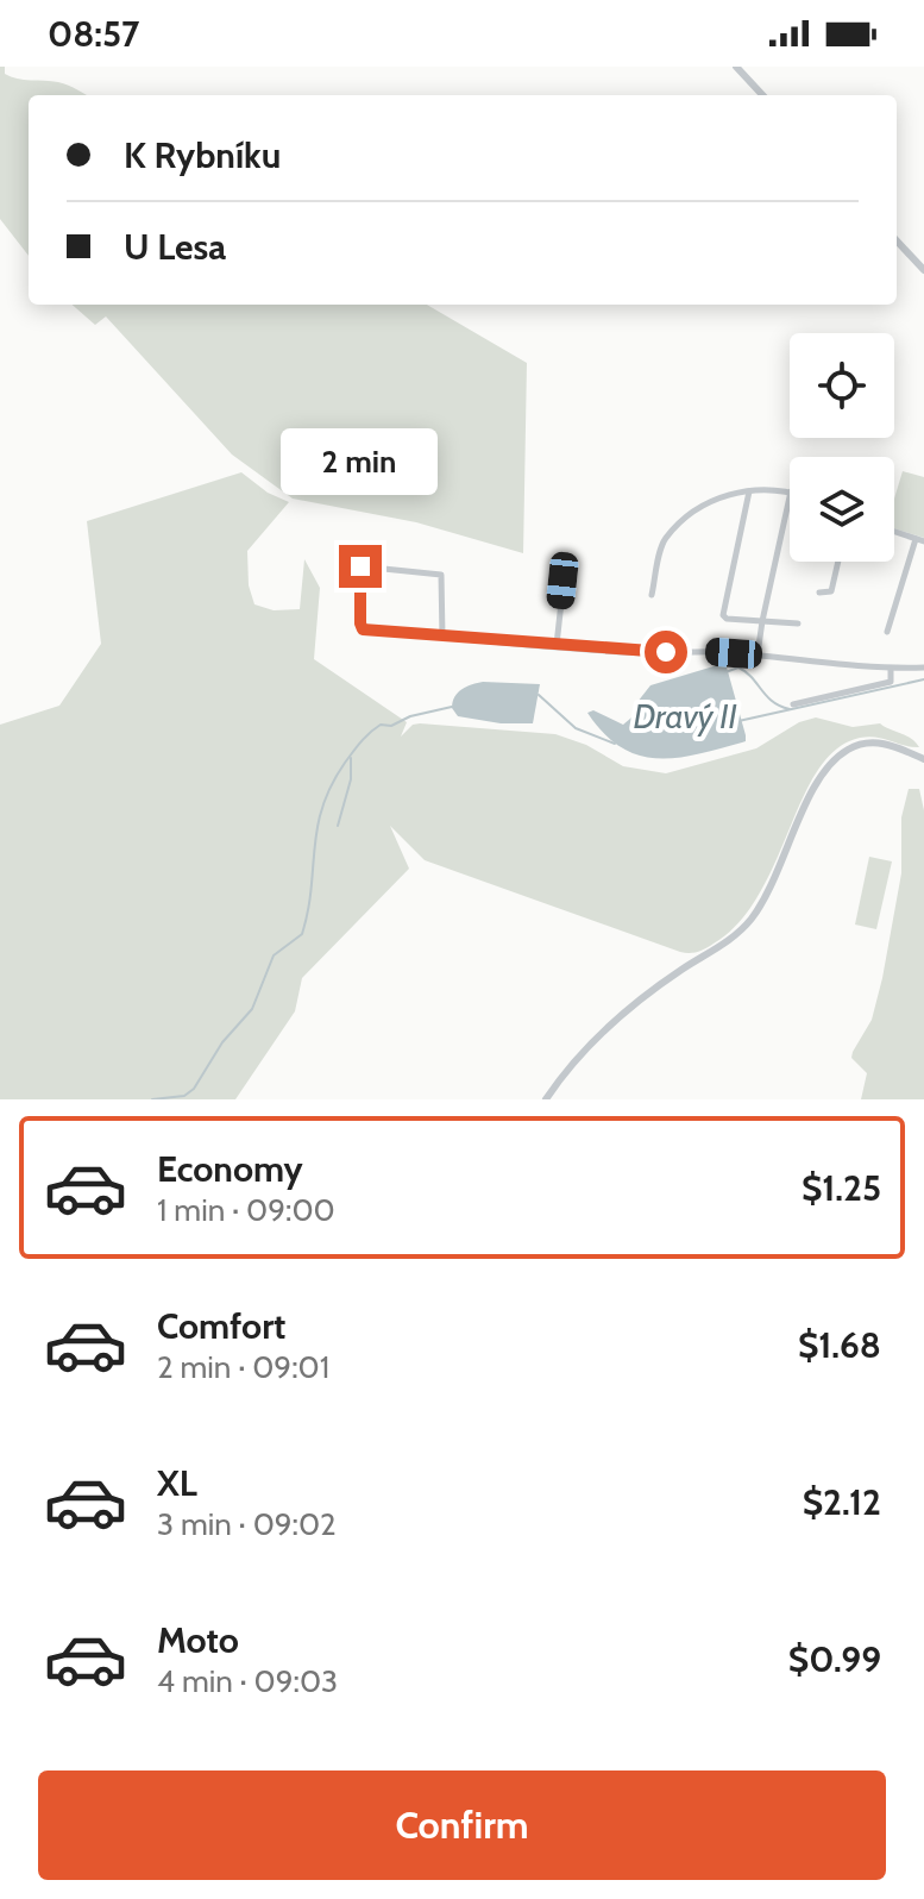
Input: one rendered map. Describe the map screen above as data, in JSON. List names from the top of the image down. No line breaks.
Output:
{"water":["Dravý II"],"page":{"status":"08:57","banner":["K Rybníku","U Lesa"],"bubble":"2 min","list":[{"name":"Economy","note":"1 min · 09:00","value":"$1.25"},{"name":"Comfort","note":"2 min · 09:01","value":"$1.68"},{"name":"XL","note":"3 min · 09:02","value":"$2.12"},{"name":"Moto","note":"4 min · 09:03","value":"$0.99"}],"buttons":"Confirm"}}
